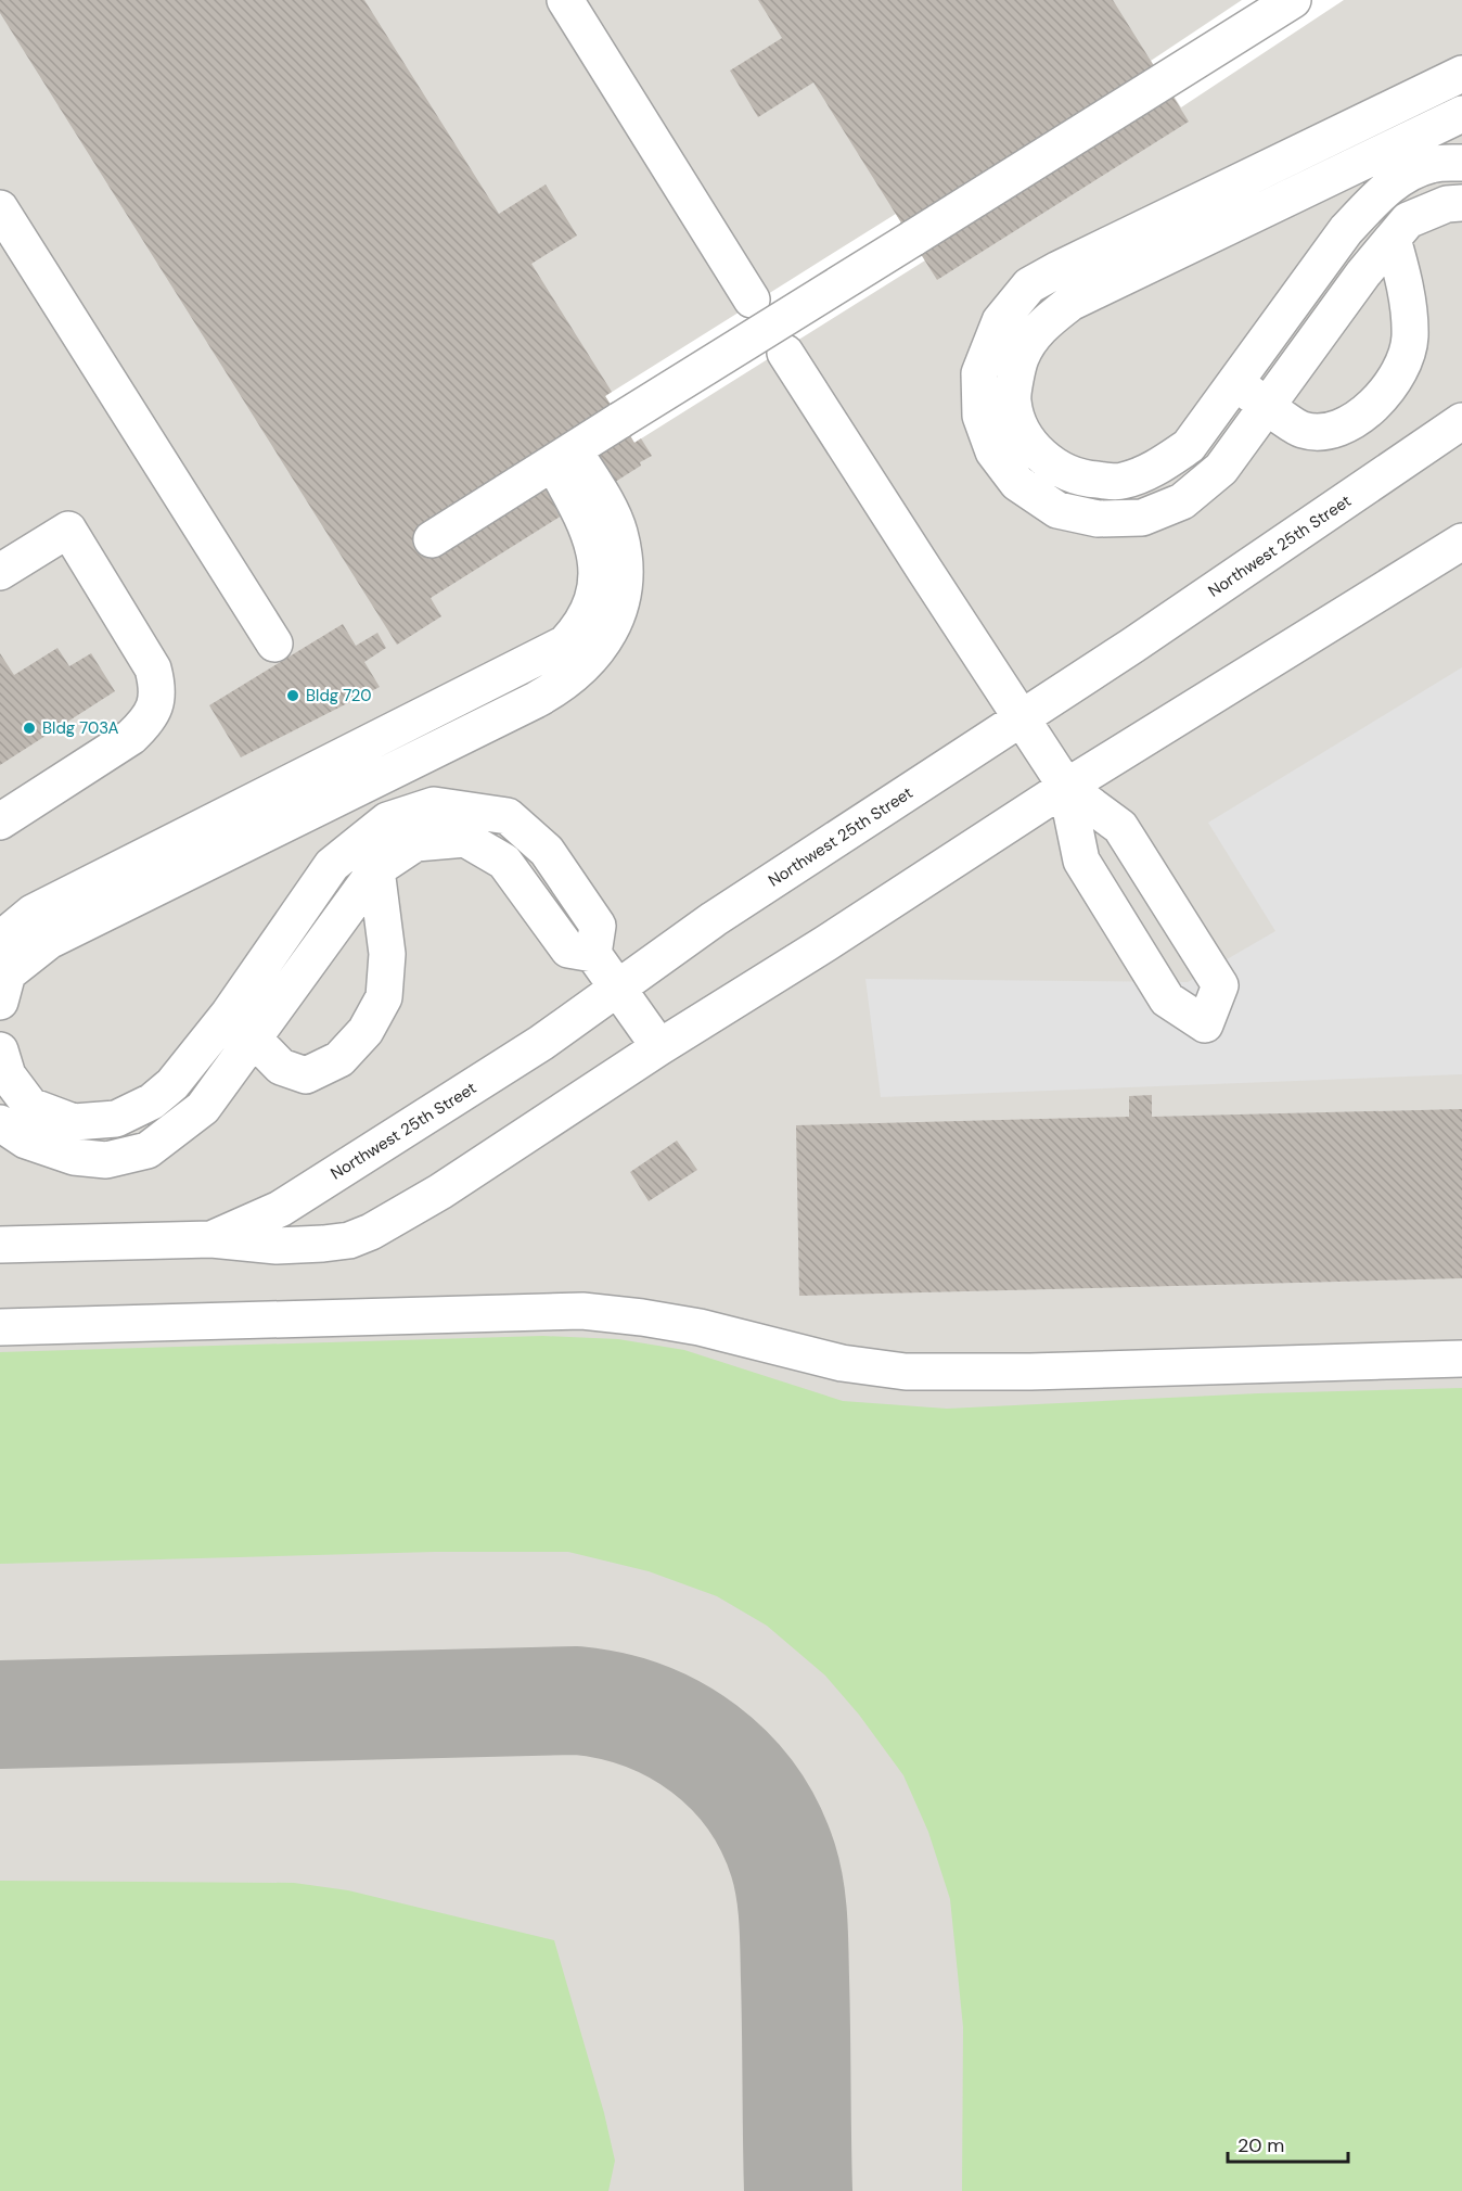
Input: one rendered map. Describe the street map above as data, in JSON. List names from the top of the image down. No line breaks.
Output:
{"streets":{"street":["Northwest 25th Street"]},"places":["Bldg 720","Bldg 703A"],"scale_bar":"20 m"}
